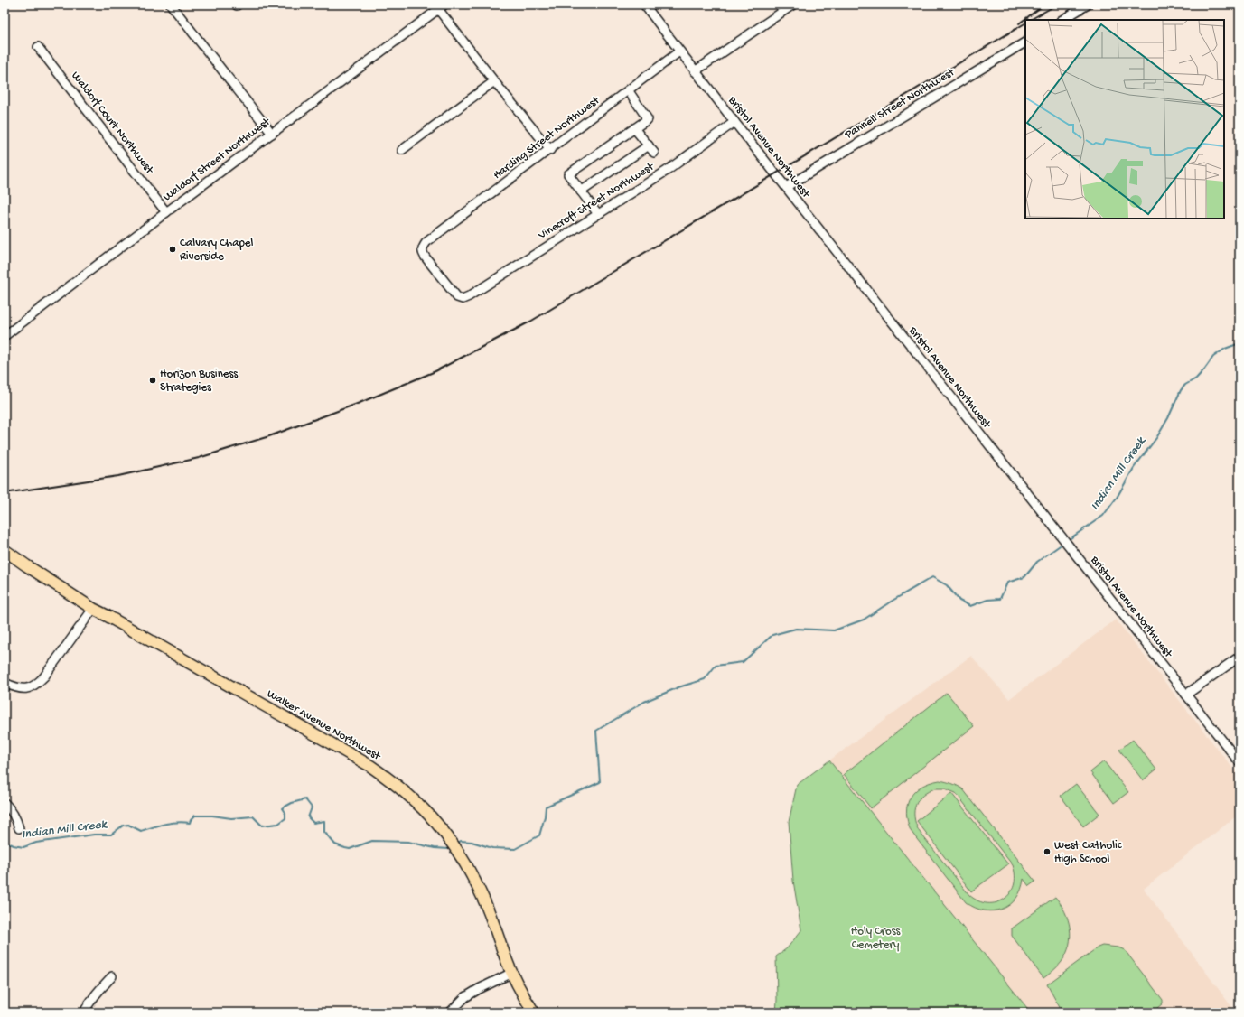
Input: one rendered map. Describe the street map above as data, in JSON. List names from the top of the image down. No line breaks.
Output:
{"streets":{"main road":["Walker Avenue Northwest"],"street":["Pannell Street Northwest","Waldorf Court Northwest","Harding Street Northwest","Bristol Avenue Northwest","Waldorf Street Northwest","Vinecroft Street Northwest"]},"crossings":[["Pannell Street Northwest","Bristol Avenue Northwest"],["Waldorf Court Northwest","Waldorf Street Northwest"],["Harding Street Northwest","Bristol Avenue Northwest"],["Harding Street Northwest","Vinecroft Street Northwest"],["Bristol Avenue Northwest","Vinecroft Street Northwest"]],"water":["Indian Mill Creek"],"parks":["Holy Cross Cemetery"],"places":["Calvary Chapel Riverside","Horizon Business Strategies","West Catholic High School"]}
